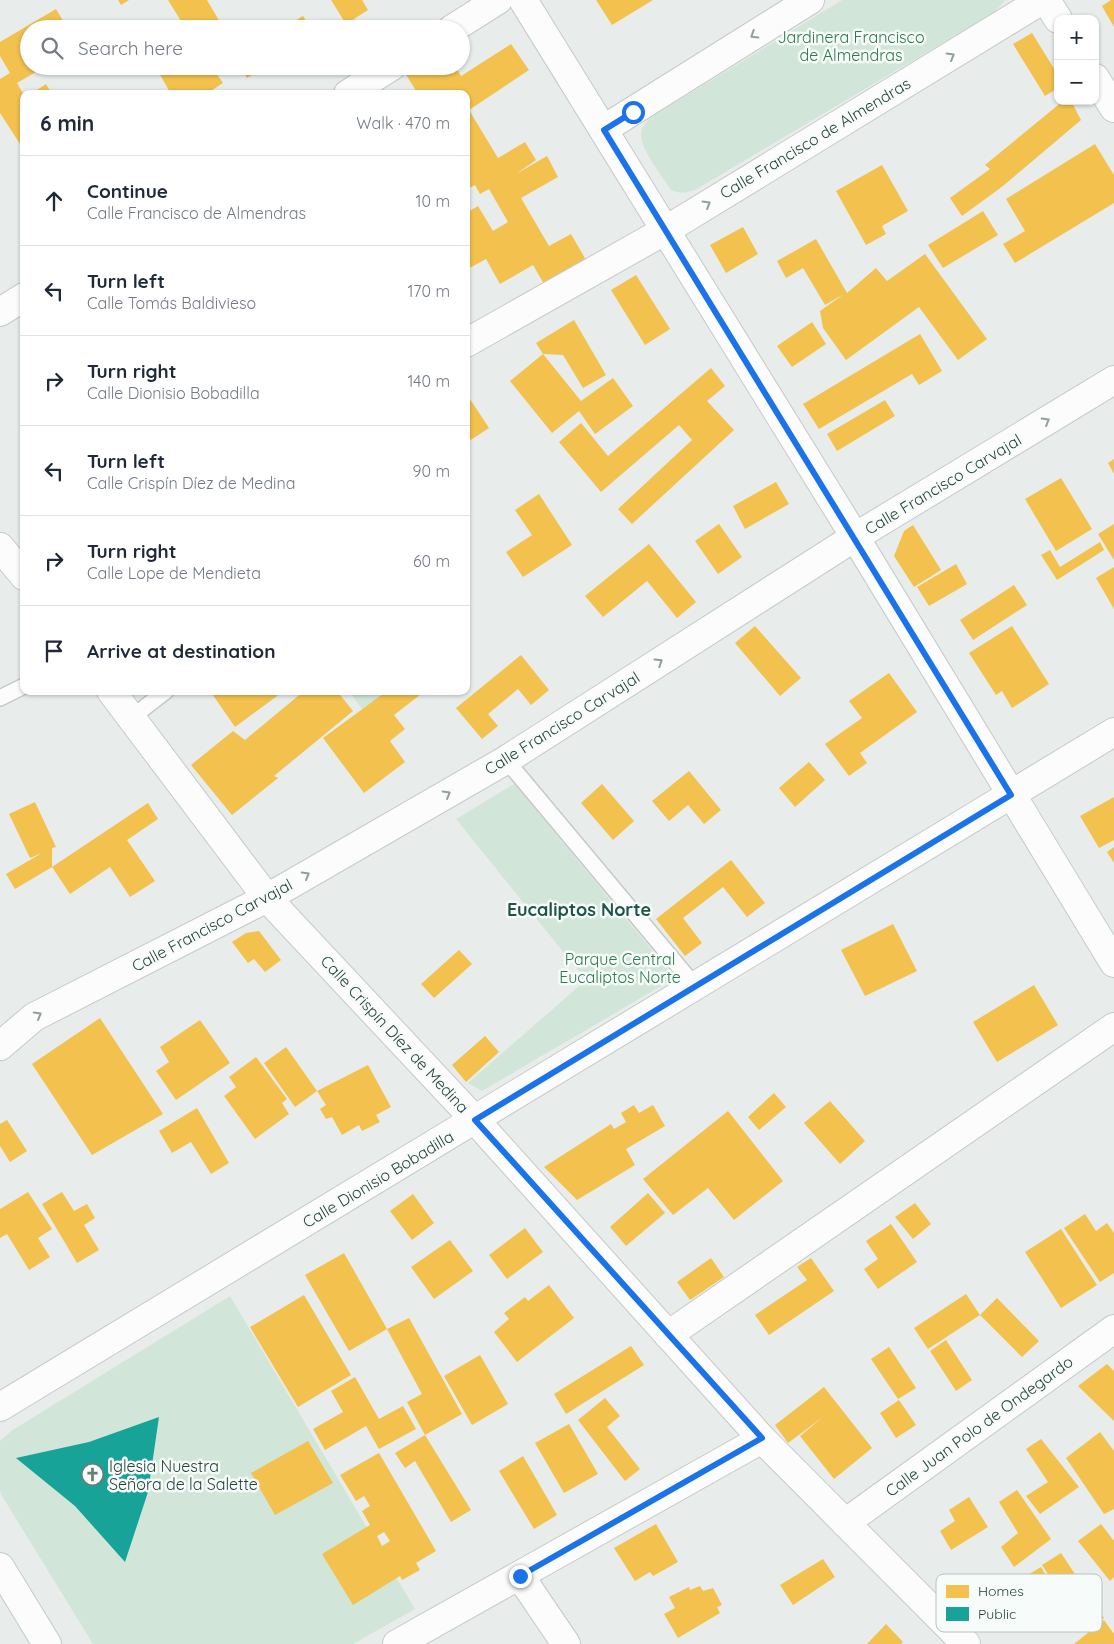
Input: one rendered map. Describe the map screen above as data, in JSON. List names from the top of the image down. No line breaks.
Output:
{"streets":{"street":["Calle Francisco de Almendras","Calle Francisco Carvajal","Calle Crispín Díez de Medina","Calle Dionisio Bobadilla","Calle Juan Polo de Ondegardo"]},"crossings":[["Calle Francisco Carvajal","Calle Crispín Díez de Medina"],["Calle Crispín Díez de Medina","Calle Dionisio Bobadilla"],["Calle Crispín Díez de Medina","Calle Juan Polo de Ondegardo"]],"one_way":["Calle Francisco Carvajal"],"districts":["Eucaliptos Norte"],"parks":["Jardinera Francisco de Almendras","Parque Central Eucaliptos Norte"],"places":{"church":["Iglesia Nuestra Señora de la Salette"]},"legend":["Homes","Public"],"page":{"map_buttons":["+","−"],"search":"Search here","heading":["6 min","Walk · 470 m"],"list":[["Continue","Calle Francisco de Almendras","10 m"],["Turn left","Calle Tomás Baldivieso","170 m"],["Turn right","Calle Dionisio Bobadilla","140 m"],["Turn left","Calle Crispín Díez de Medina","90 m"],["Turn right","Calle Lope de Mendieta","60 m"],"Arrive at destination"]}}
